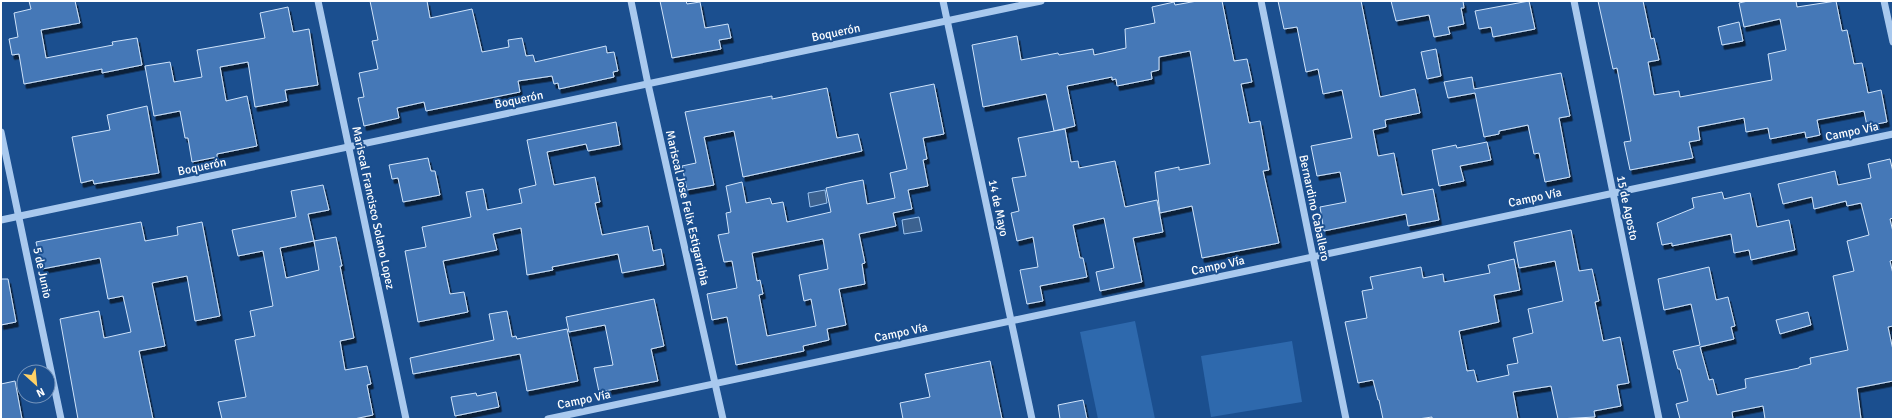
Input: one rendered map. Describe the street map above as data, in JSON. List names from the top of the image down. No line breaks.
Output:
{"streets":{"street":["Boquerón","Campo Vía","Mariscal Francisco Solano Lopez","Mariscal Jose Felix Estigarribia","14 de Mayo","Bernardino Caballero","15 de Agosto","5 de Junio"]},"crossings":[["Boquerón","Mariscal Francisco Solano Lopez"],["Boquerón","Mariscal Jose Felix Estigarribia"],["Boquerón","14 de Mayo"],["Boquerón","5 de Junio"],["Campo Vía","Mariscal Jose Felix Estigarribia"],["Campo Vía","14 de Mayo"],["Campo Vía","Bernardino Caballero"],["Campo Vía","15 de Agosto"]],"north":"bottom right"}
